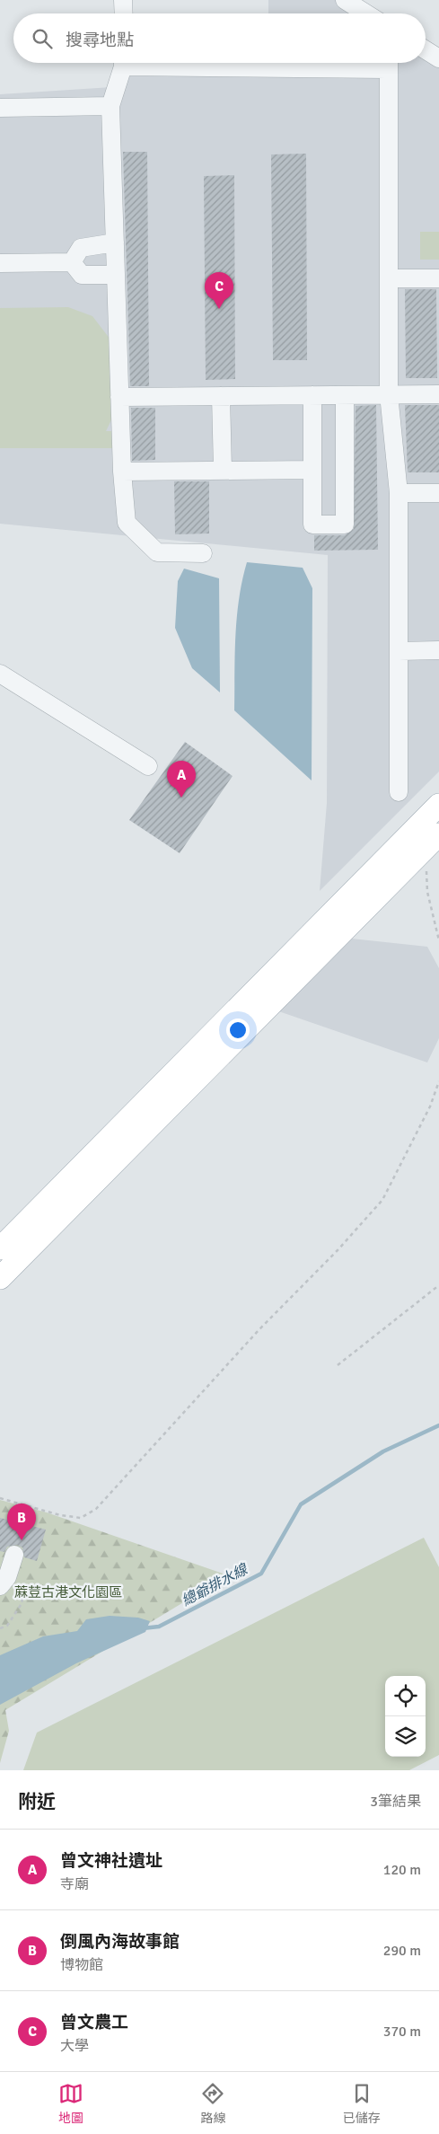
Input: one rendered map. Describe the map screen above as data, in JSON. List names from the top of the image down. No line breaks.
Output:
{"water":["總爺排水線"],"parks":["蔴荳古港文化園區"],"page":{"search":"搜尋地點","pins":["C","A","B"],"heading":["附近","3筆結果"],"list":[{"mark":"A","name":"曾文神社遺址","note":"寺廟","value":"120 m"},{"mark":"B","name":"倒風內海故事館","note":"博物館","value":"290 m"},{"mark":"C","name":"曾文農工","note":"大學","value":"370 m"}],"nav":["地圖","路線","已儲存"]}}
